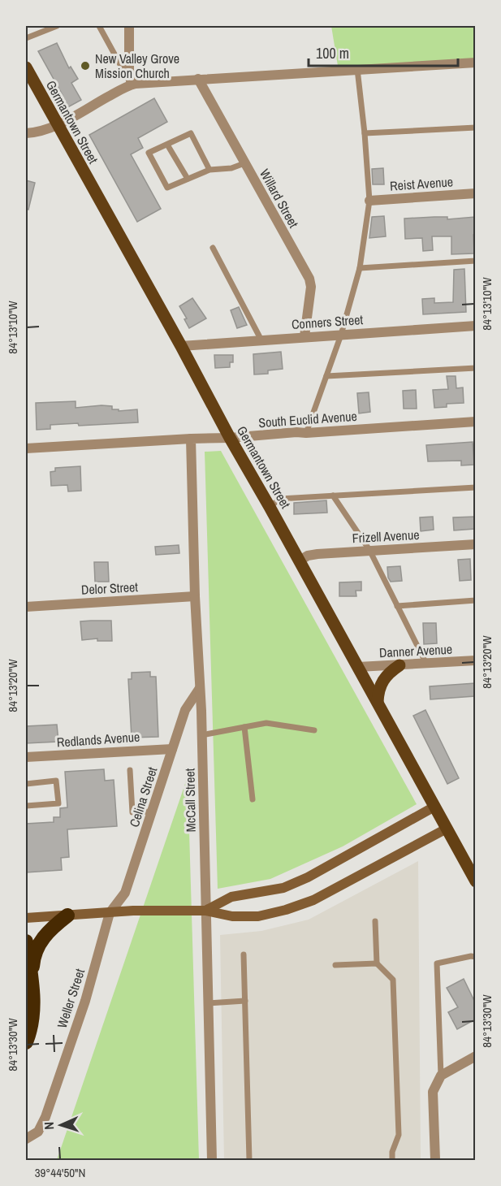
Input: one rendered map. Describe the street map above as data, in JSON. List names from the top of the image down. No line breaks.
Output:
{"streets":{"main road":["Germantown Street"],"street":["Reist Avenue","Willard Street","Conners Street","South Euclid Avenue","Frizell Avenue","Delor Street","Danner Avenue","Redlands Avenue","Celina Street","McCall Street","Weller Street"]},"crossings":[["Germantown Street","Conners Street"],["Germantown Street","South Euclid Avenue"],["Germantown Street","Frizell Avenue"],["Germantown Street","Danner Avenue"],["Willard Street","Conners Street"],["South Euclid Avenue","McCall Street"],["Delor Street","McCall Street"],["Redlands Avenue","Celina Street"],["Celina Street","McCall Street"],["Celina Street","Weller Street"]],"places":["New Valley Grove Mission Church"],"scale_bar":"100 m","north":"left","coordinates":["84°13'10\"W","84°13'20\"W","84°13'30\"W","39°44'50\"N"]}
